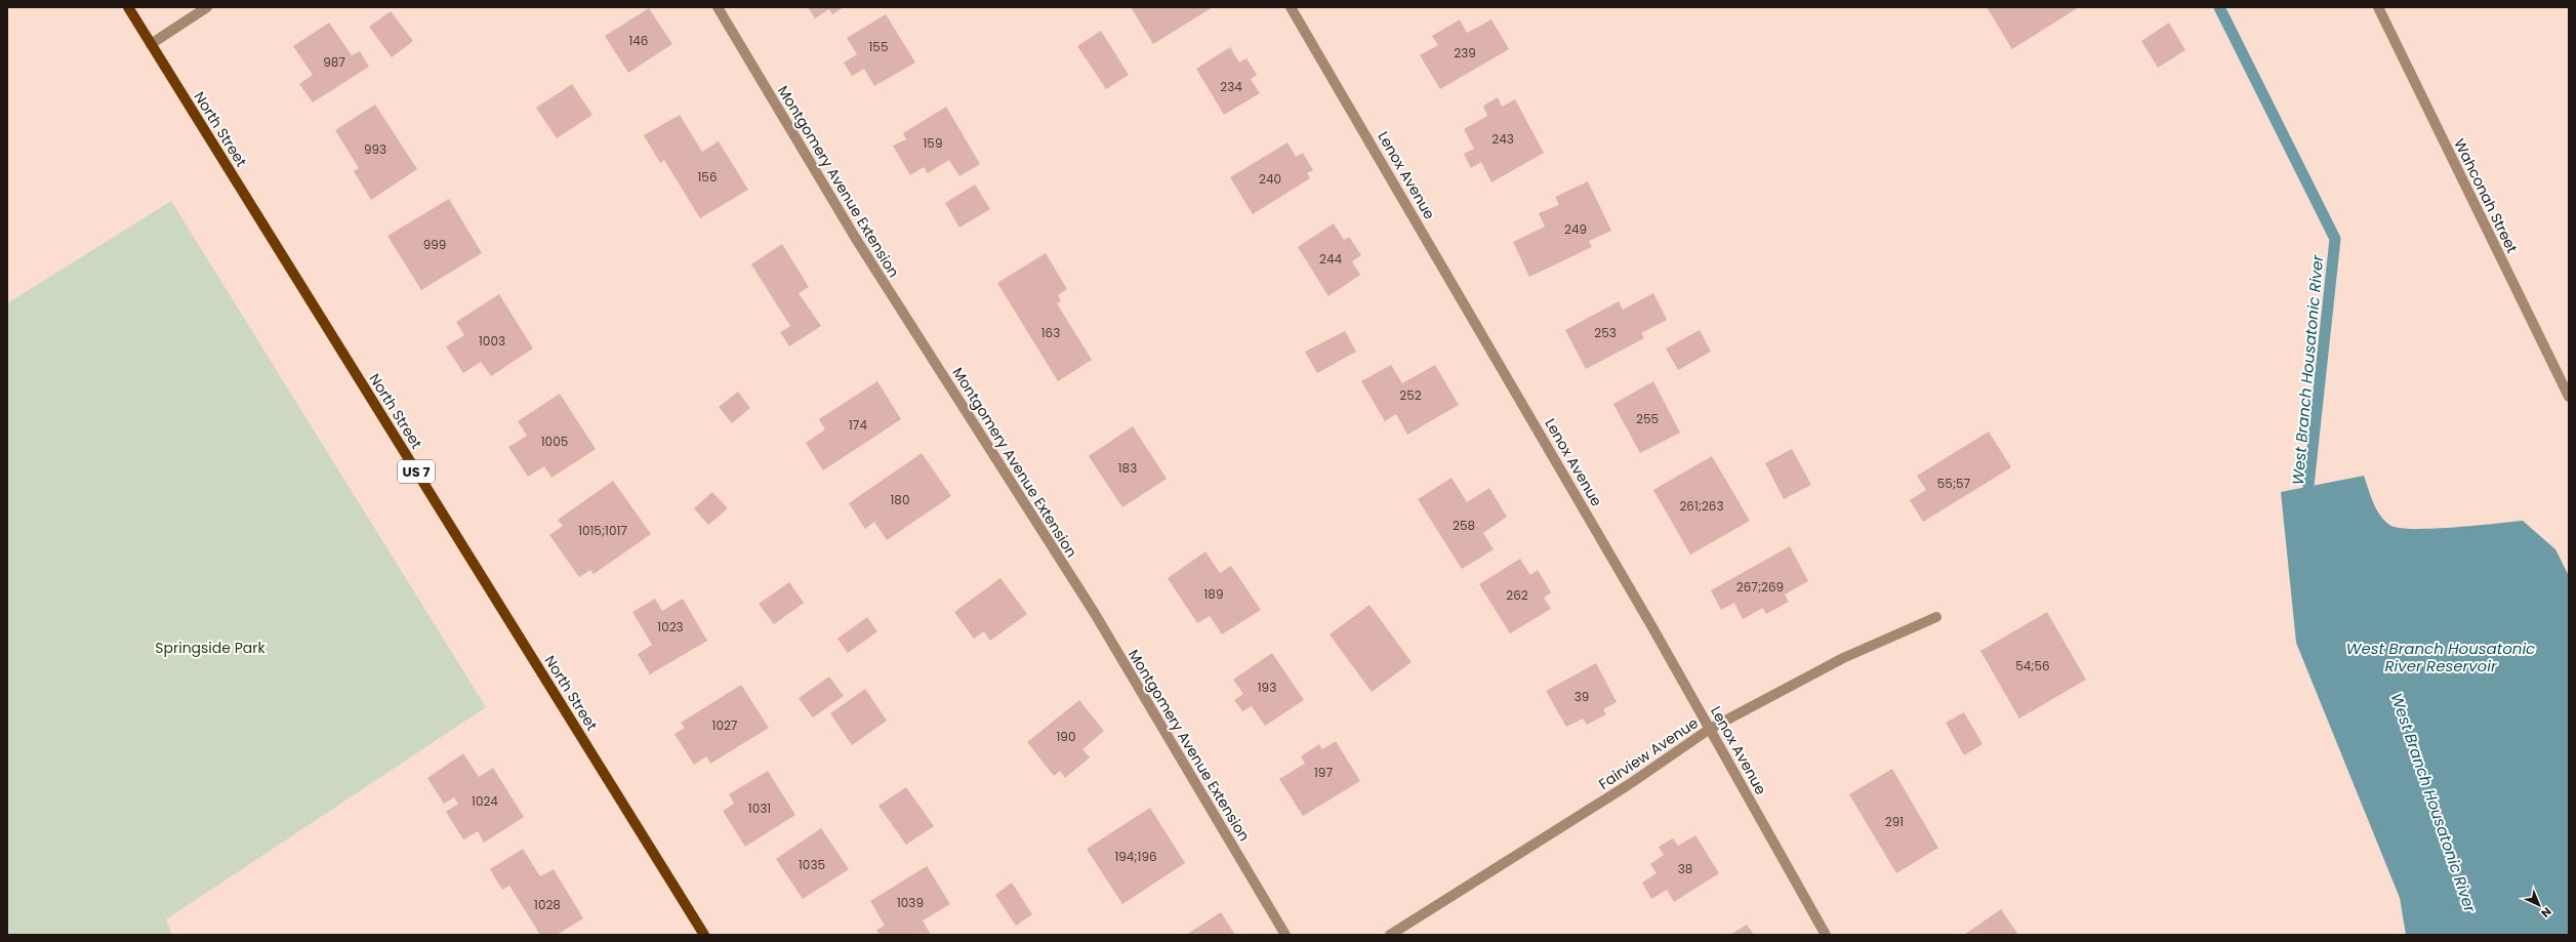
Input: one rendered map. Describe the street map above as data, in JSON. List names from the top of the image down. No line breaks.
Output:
{"streets":{"main road":["North Street","US 7"],"street":["Lenox Avenue","Montgomery Avenue Extension","Wahconah Street","Fairview Avenue"]},"crossings":[["Lenox Avenue","Fairview Avenue"]],"water":["West Branch Housatonic River","West Branch Housatonic River Reservoir"],"parks":["Springside Park"],"house_numbers":["146","155","239","987","234","243","159","993","156","240","249","999","244","163","253","1003","252","255","174","1005","183","55;57","180","261;263","258","1015;1017","267;269","189","262","1023","54;56","193","39","1027","190","197","1024","1031","291","194;196","1035","38","1039","1028"],"north":"bottom right"}
